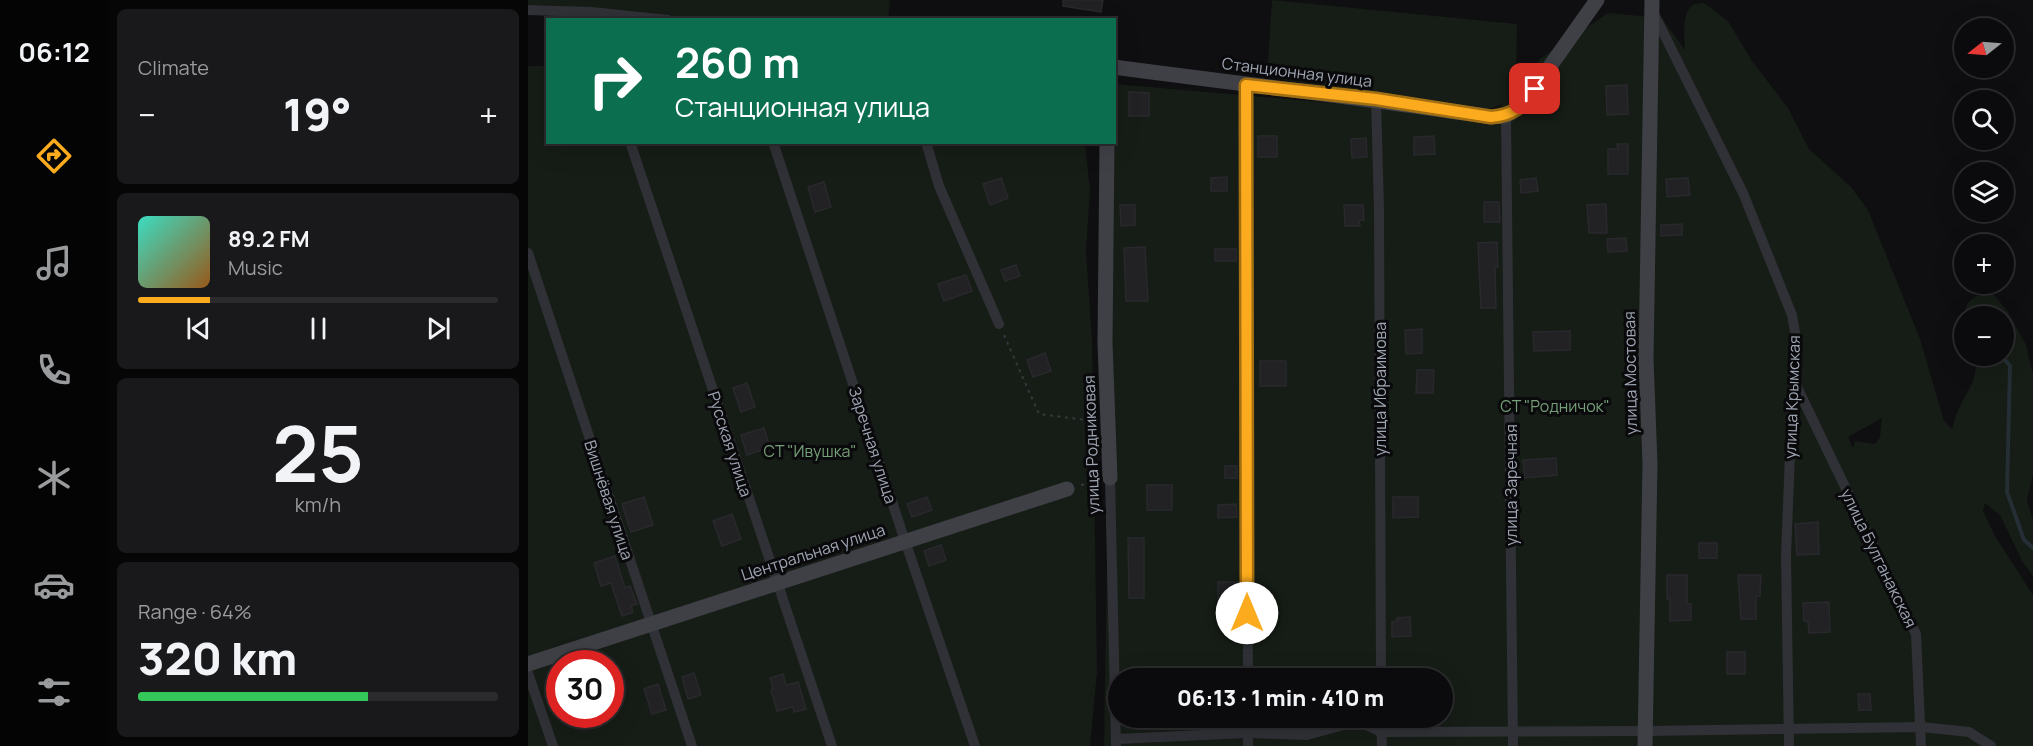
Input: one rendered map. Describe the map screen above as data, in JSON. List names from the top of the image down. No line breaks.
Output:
{"streets":{"street":["Станционная улица","улица Мостовая","улица Ибраимова","улица Крымская","Русская улица","Заречная улица","улица Родниковая","улица Заречная","Вишнёвая улица","Центральная улица","улица Булганакская"]},"crossings":[["Станционная улица","улица Ибраимова"],["Станционная улица","улица Заречная"],["улица Мостовая","улица Крымская"],["улица Крымская","улица Булганакская"],["Русская улица","Центральная улица"],["Заречная улица","Центральная улица"],["Вишнёвая улица","Центральная улица"]],"parks":["СТ \"Родничок\"","СТ \"Ивушка\""],"north":"left","page":{"tabs":"06:12","tile":["Climate",["25","km/h"],["Range · 64%","320 km"]],"map_buttons":["+","−"],"turn":["260 m","Станционная улица"],"heat":["−","19°","+"],"song":["89.2 FM","Music"],"limit":"30","trip":"06:13 · 1 min · 410 m"}}
